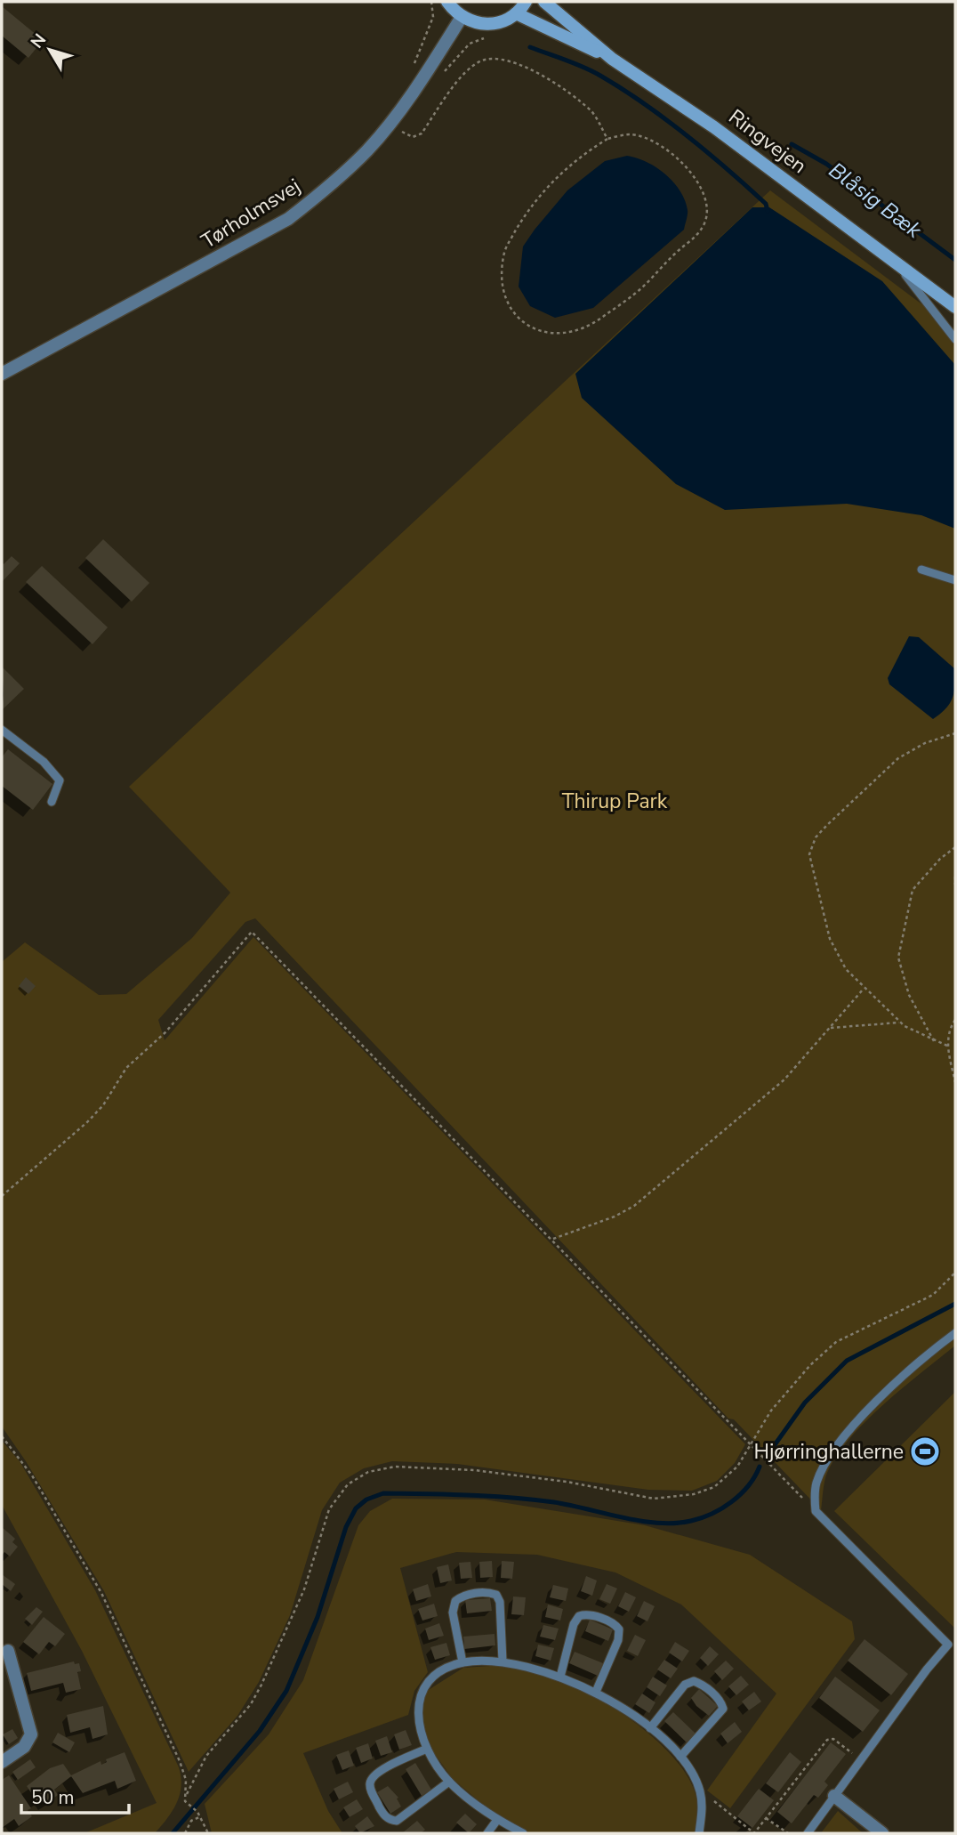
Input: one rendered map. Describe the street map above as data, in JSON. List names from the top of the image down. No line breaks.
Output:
{"streets":{"main road":["Ringvejen"],"street":["Tørholmsvej"]},"water":["Blåsig Bæk"],"parks":["Thirup Park"],"places":{"sports":["Hjørringhallerne"]},"scale_bar":"50 m","north":"top left"}
